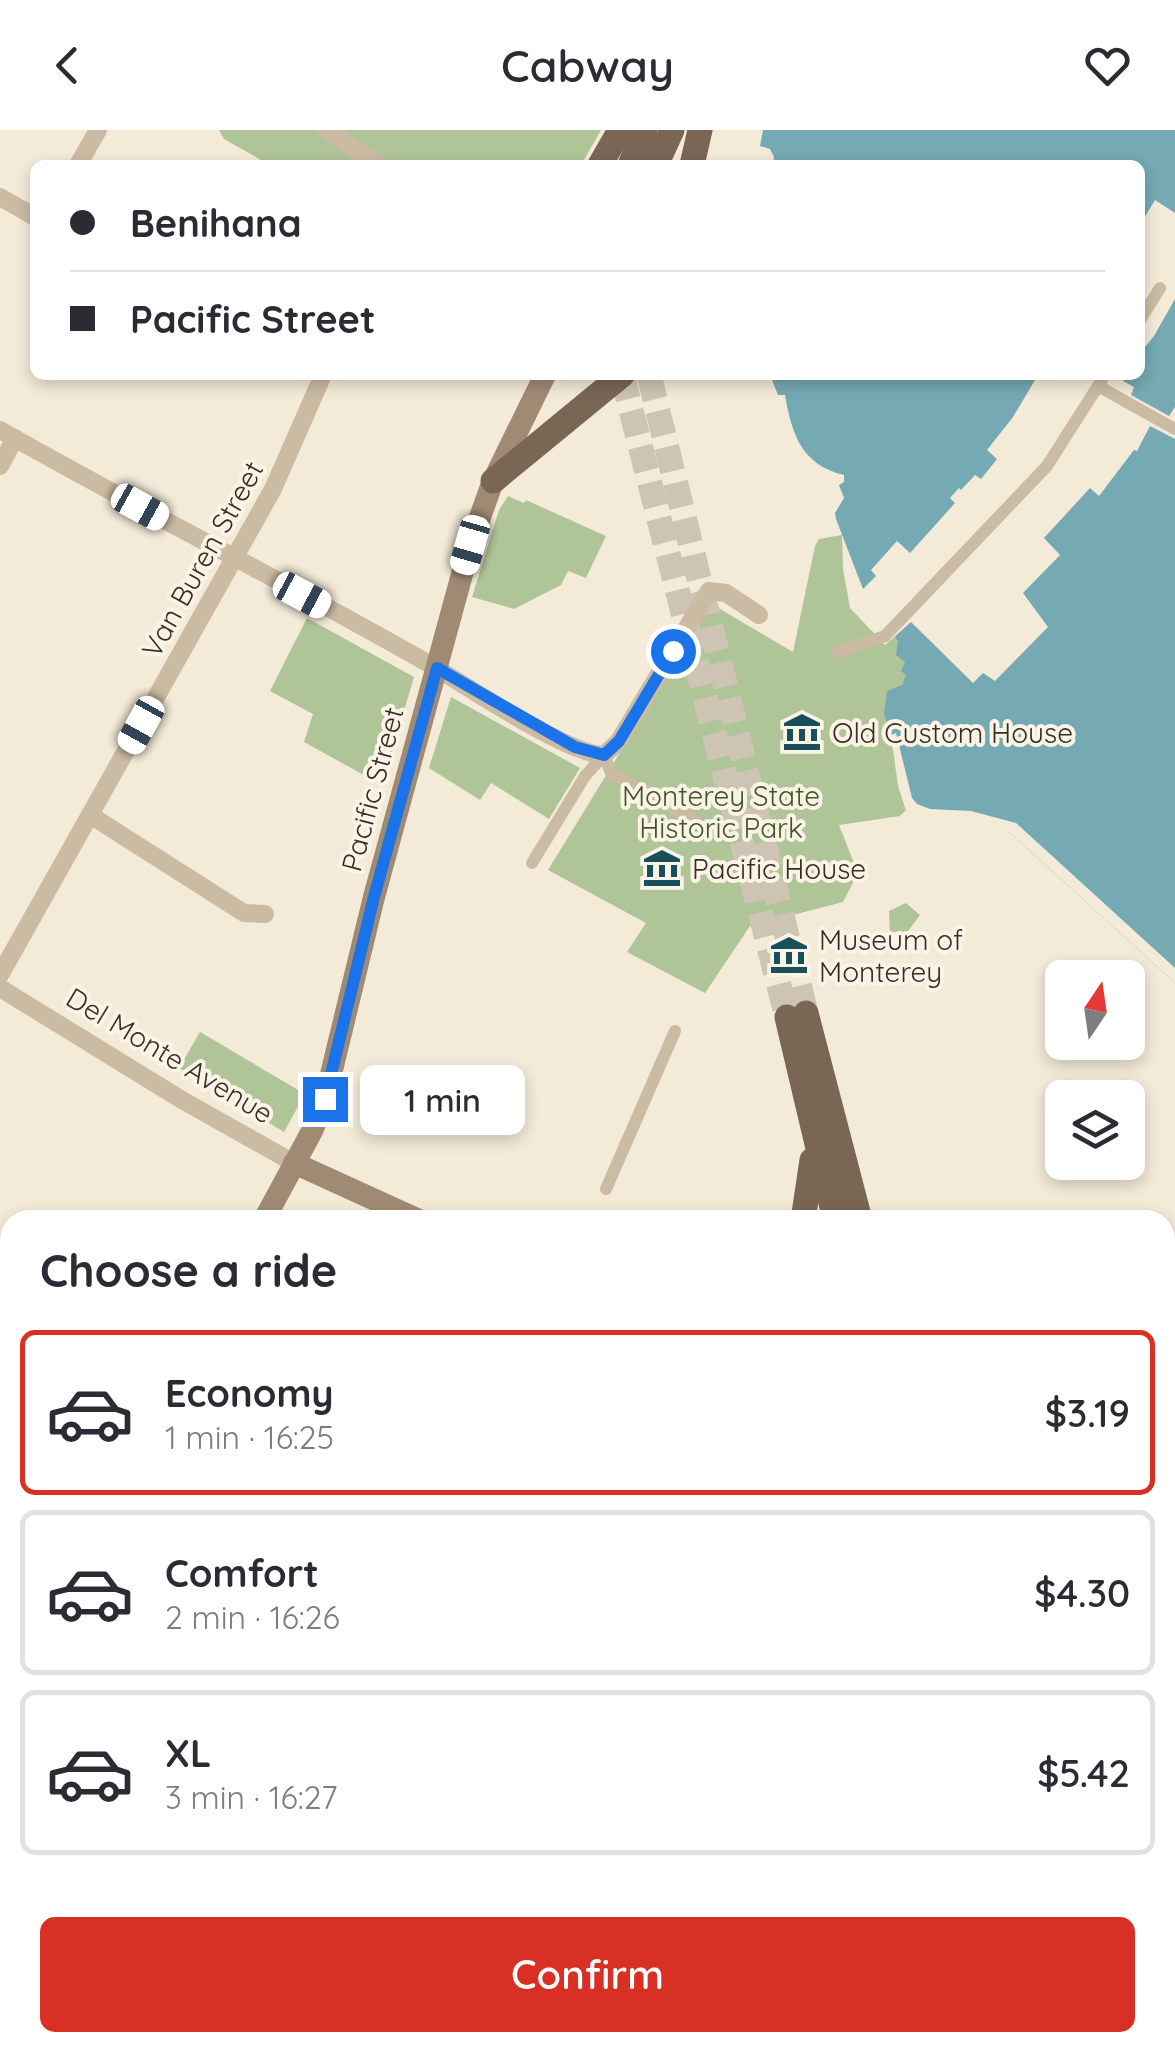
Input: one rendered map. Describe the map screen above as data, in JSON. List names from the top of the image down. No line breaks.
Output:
{"streets":{"main road":["Pacific Street","Del Monte Avenue"],"street":["Van Buren Street"]},"crossings":[["Pacific Street","Del Monte Avenue"]],"parks":["Monterey State Historic Park"],"places":{"museum":["Old Custom House","Pacific House","Museum of Monterey"]},"north":"top","page":{"header":"Cabway","banner":["Benihana","Pacific Street"],"bubble":"1 min","heading":"Choose a ride","list":[{"name":"Economy","note":"1 min · 16:25","value":"$3.19"},{"name":"Comfort","note":"2 min · 16:26","value":"$4.30"},{"name":"XL","note":"3 min · 16:27","value":"$5.42"}],"buttons":"Confirm"}}
